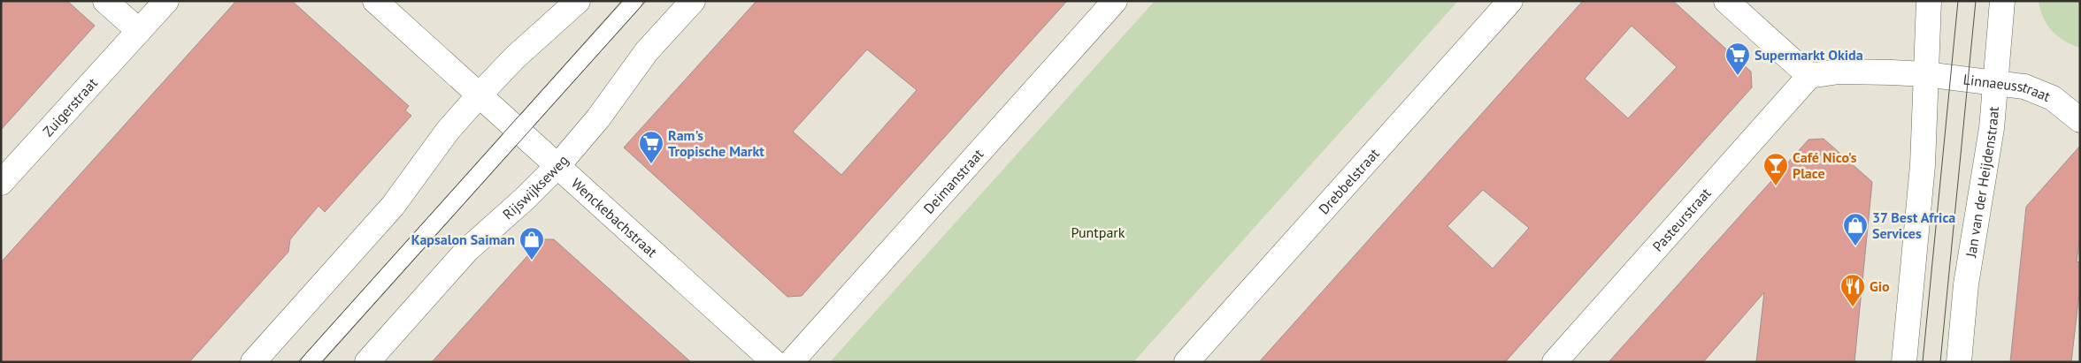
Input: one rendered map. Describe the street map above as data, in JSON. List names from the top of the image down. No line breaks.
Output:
{"streets":{"street":["Linnaeusstraat","Zuigerstraat","Deimanstraat","Drebbelstraat","Jan van der Heijdenstraat","Rijswijkseweg","Wenckebachstraat","Pasteurstraat"]},"crossings":[["Linnaeusstraat","Jan van der Heijdenstraat"],["Linnaeusstraat","Pasteurstraat"],["Rijswijkseweg","Wenckebachstraat"]],"parks":["Puntpark"],"places":{"supermarket":["Supermarkt Okida","Ram's Tropische Markt"],"bar":["Café Nico's Place"],"shop":["37 Best Africa Services","Kapsalon Saiman"],"restaurant":["Gio"]}}
